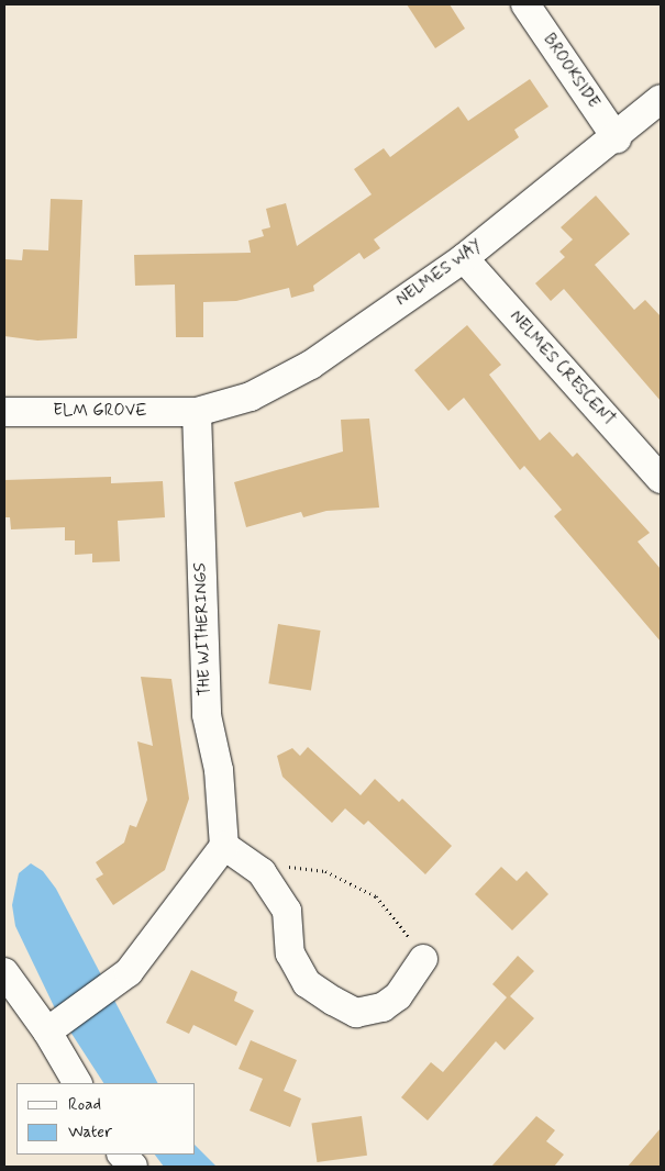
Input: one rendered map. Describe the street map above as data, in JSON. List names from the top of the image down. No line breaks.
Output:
{"streets":{"street":["BROOKSIDE","NELMES WAY","NELMES CRESCENT","ELM GROVE","THE WITHERINGS"]},"crossings":[["BROOKSIDE","NELMES WAY"],["NELMES WAY","NELMES CRESCENT"],["NELMES WAY","ELM GROVE"],["NELMES WAY","THE WITHERINGS"],["ELM GROVE","THE WITHERINGS"]],"legend":["Road","Water"]}
